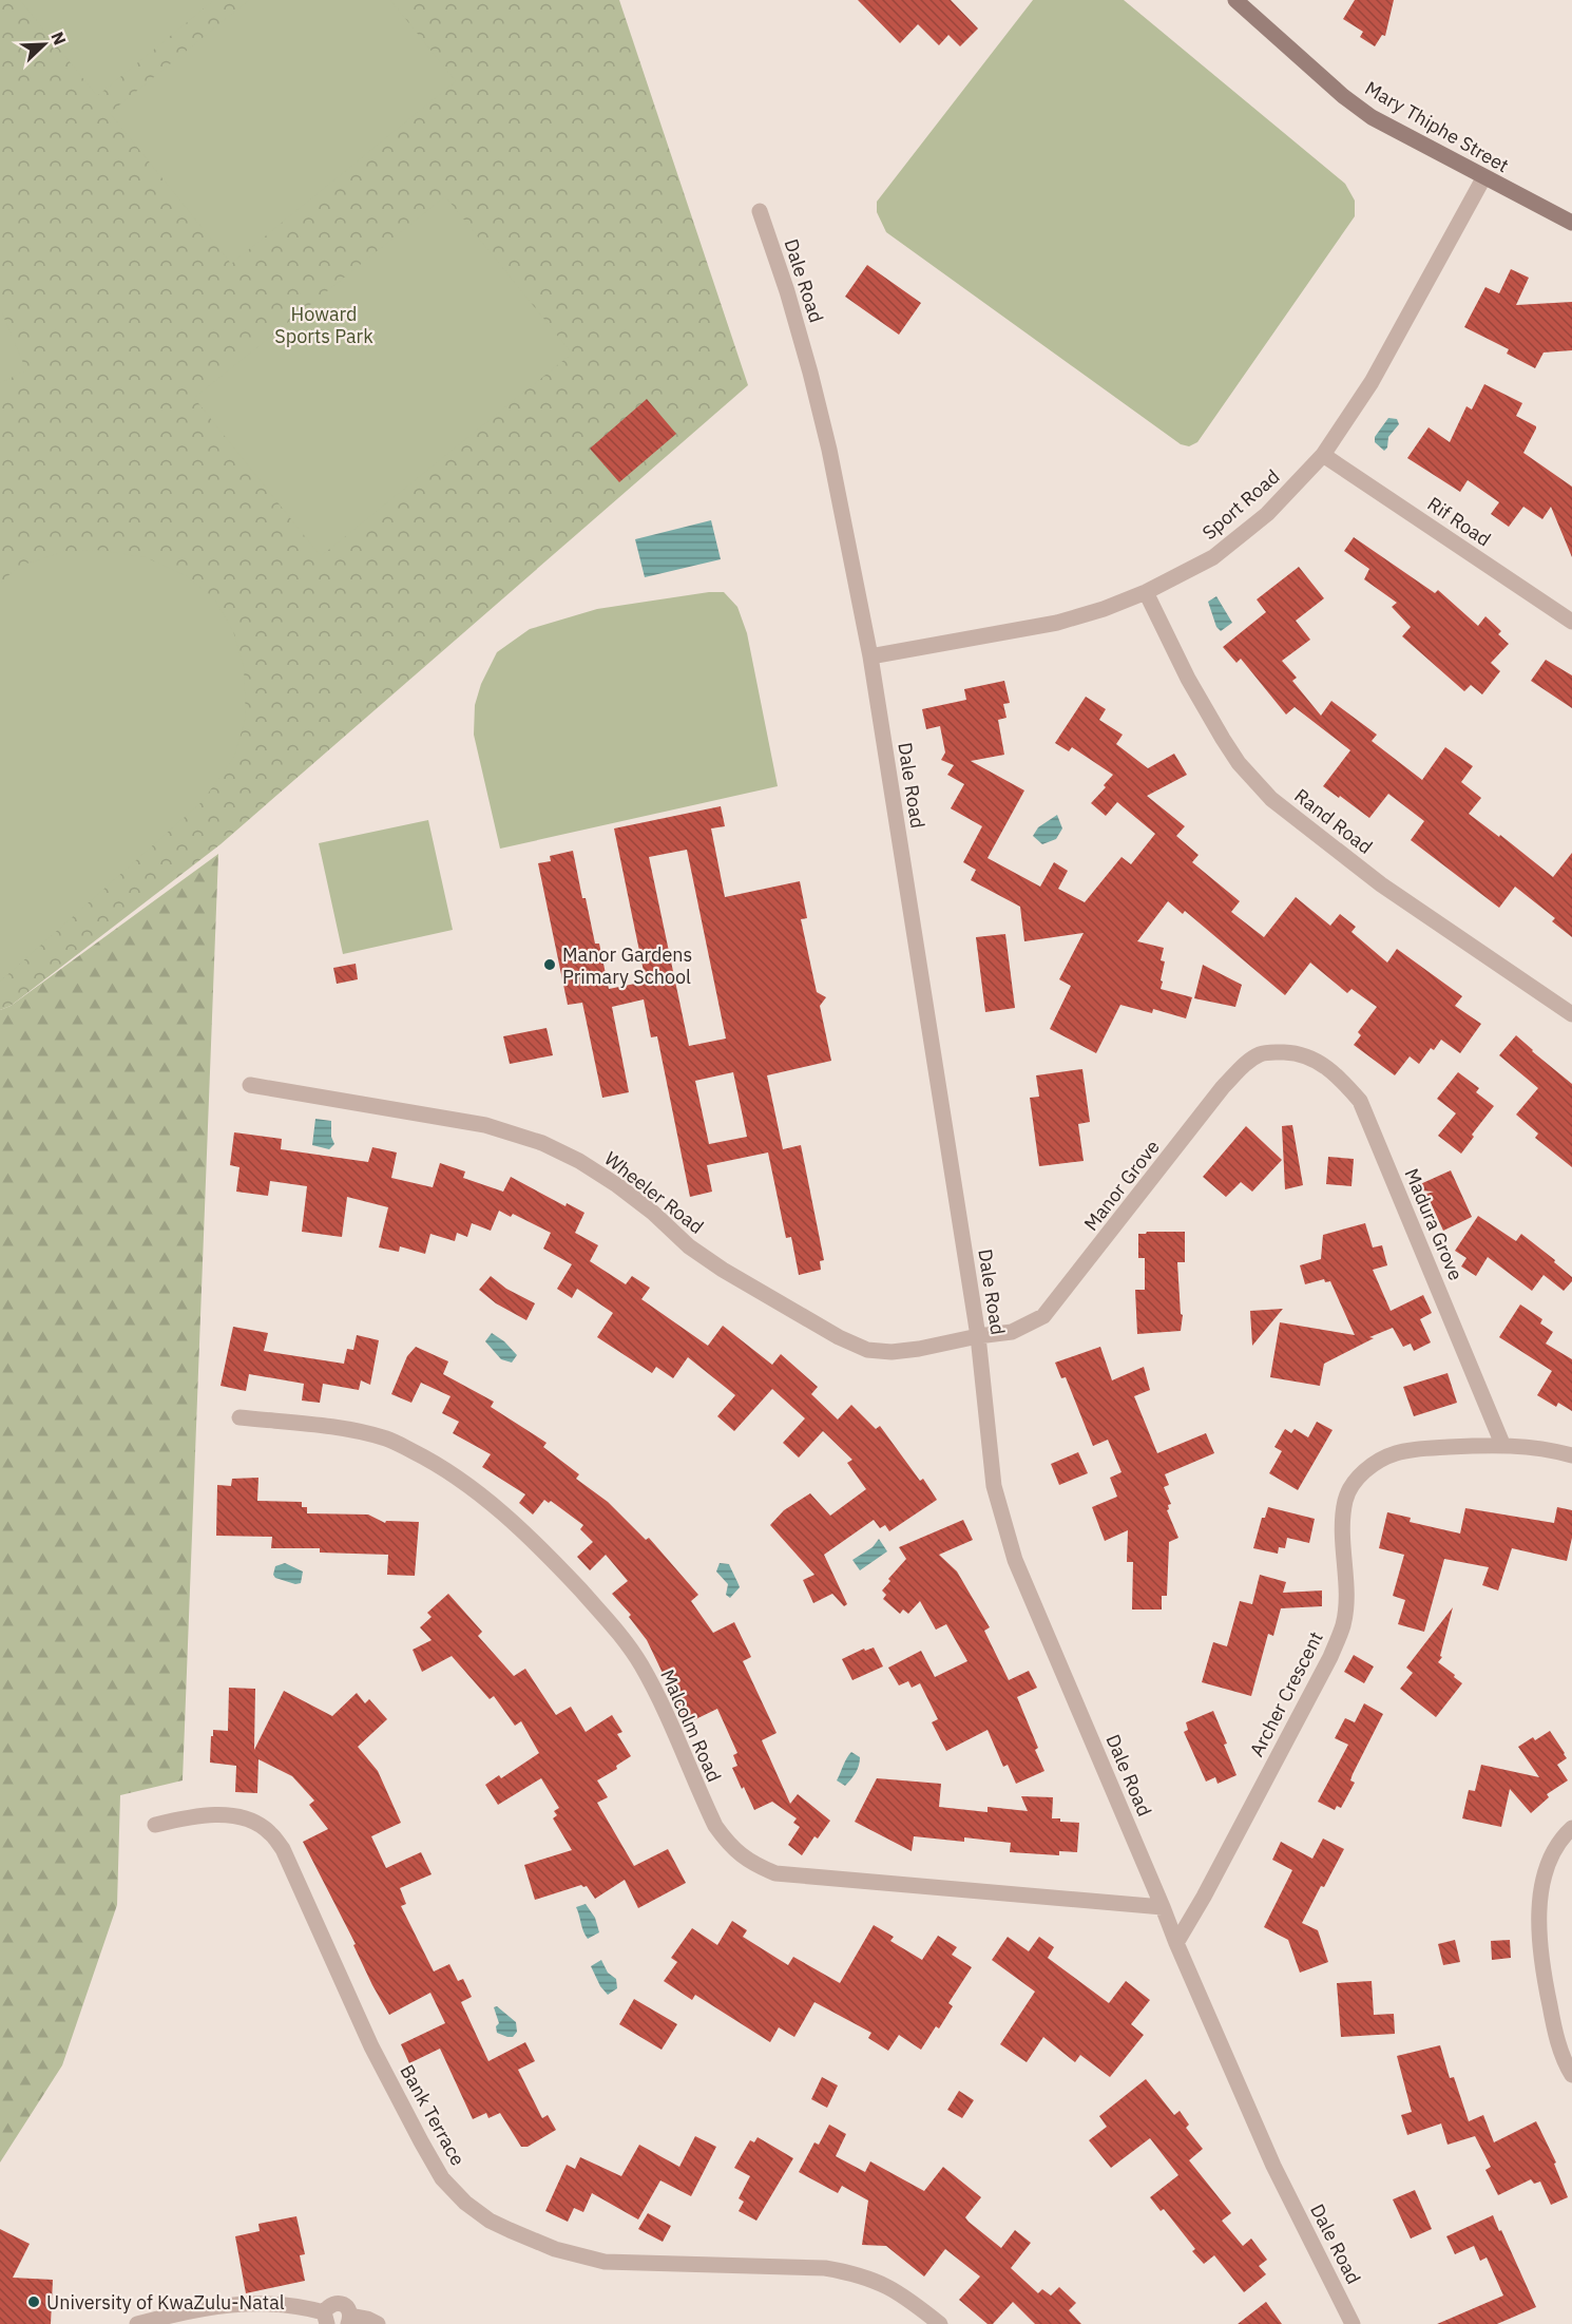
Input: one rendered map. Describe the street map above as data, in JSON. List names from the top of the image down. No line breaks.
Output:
{"streets":{"street":["Mary Thiphe Street","Dale Road","Sport Road","Rif Road","Rand Road","Manor Grove","Wheeler Road","Madura Grove","Archer Crescent","Malcolm Road","Bank Terrace"]},"crossings":[["Mary Thiphe Street","Sport Road"],["Dale Road","Sport Road"],["Dale Road","Manor Grove"],["Dale Road","Wheeler Road"],["Dale Road","Archer Crescent"],["Dale Road","Malcolm Road"],["Sport Road","Rif Road"],["Sport Road","Rand Road"],["Manor Grove","Wheeler Road"],["Manor Grove","Madura Grove"],["Madura Grove","Archer Crescent"]],"parks":["Howard Sports Park"],"places":["Manor Gardens Primary School","University of KwaZulu-Natal"],"north":"top right"}
